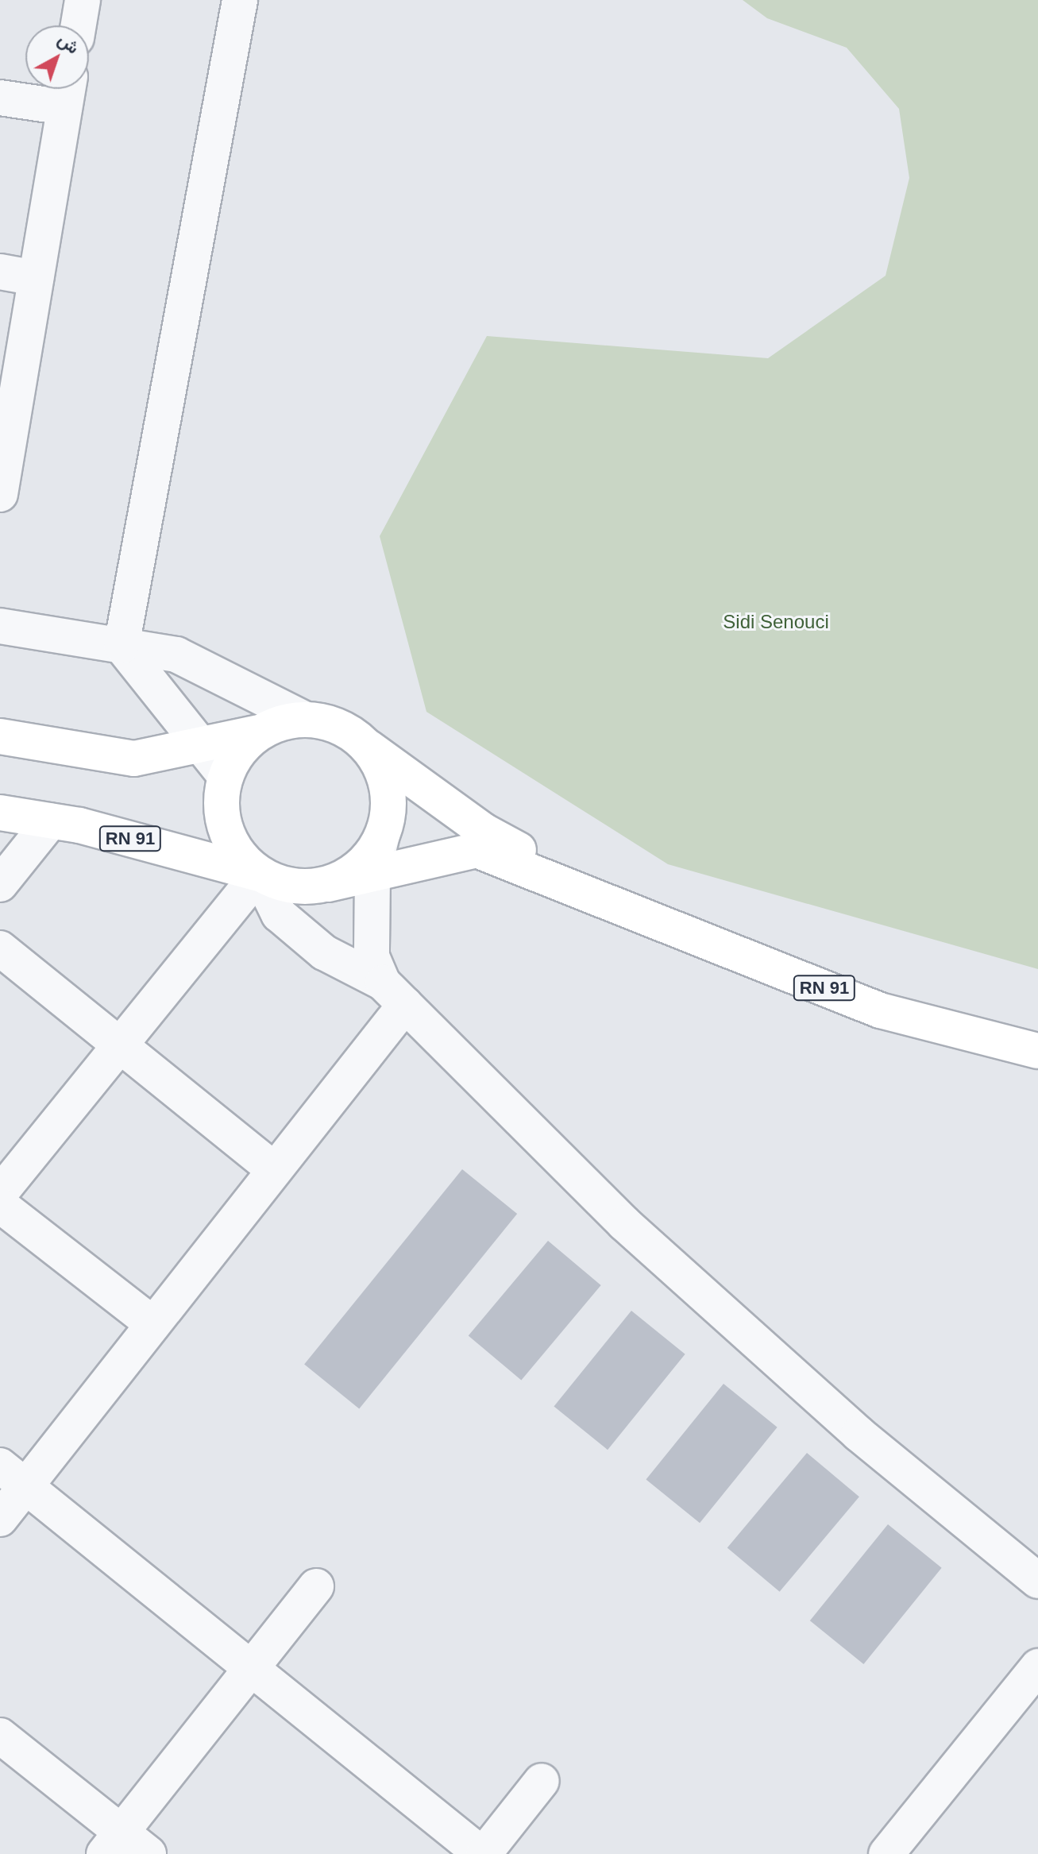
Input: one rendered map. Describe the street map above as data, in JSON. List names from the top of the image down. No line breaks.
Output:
{"streets":{"main road":["RN 91"]},"parks":["Sidi Senouci"],"north":"top right"}
